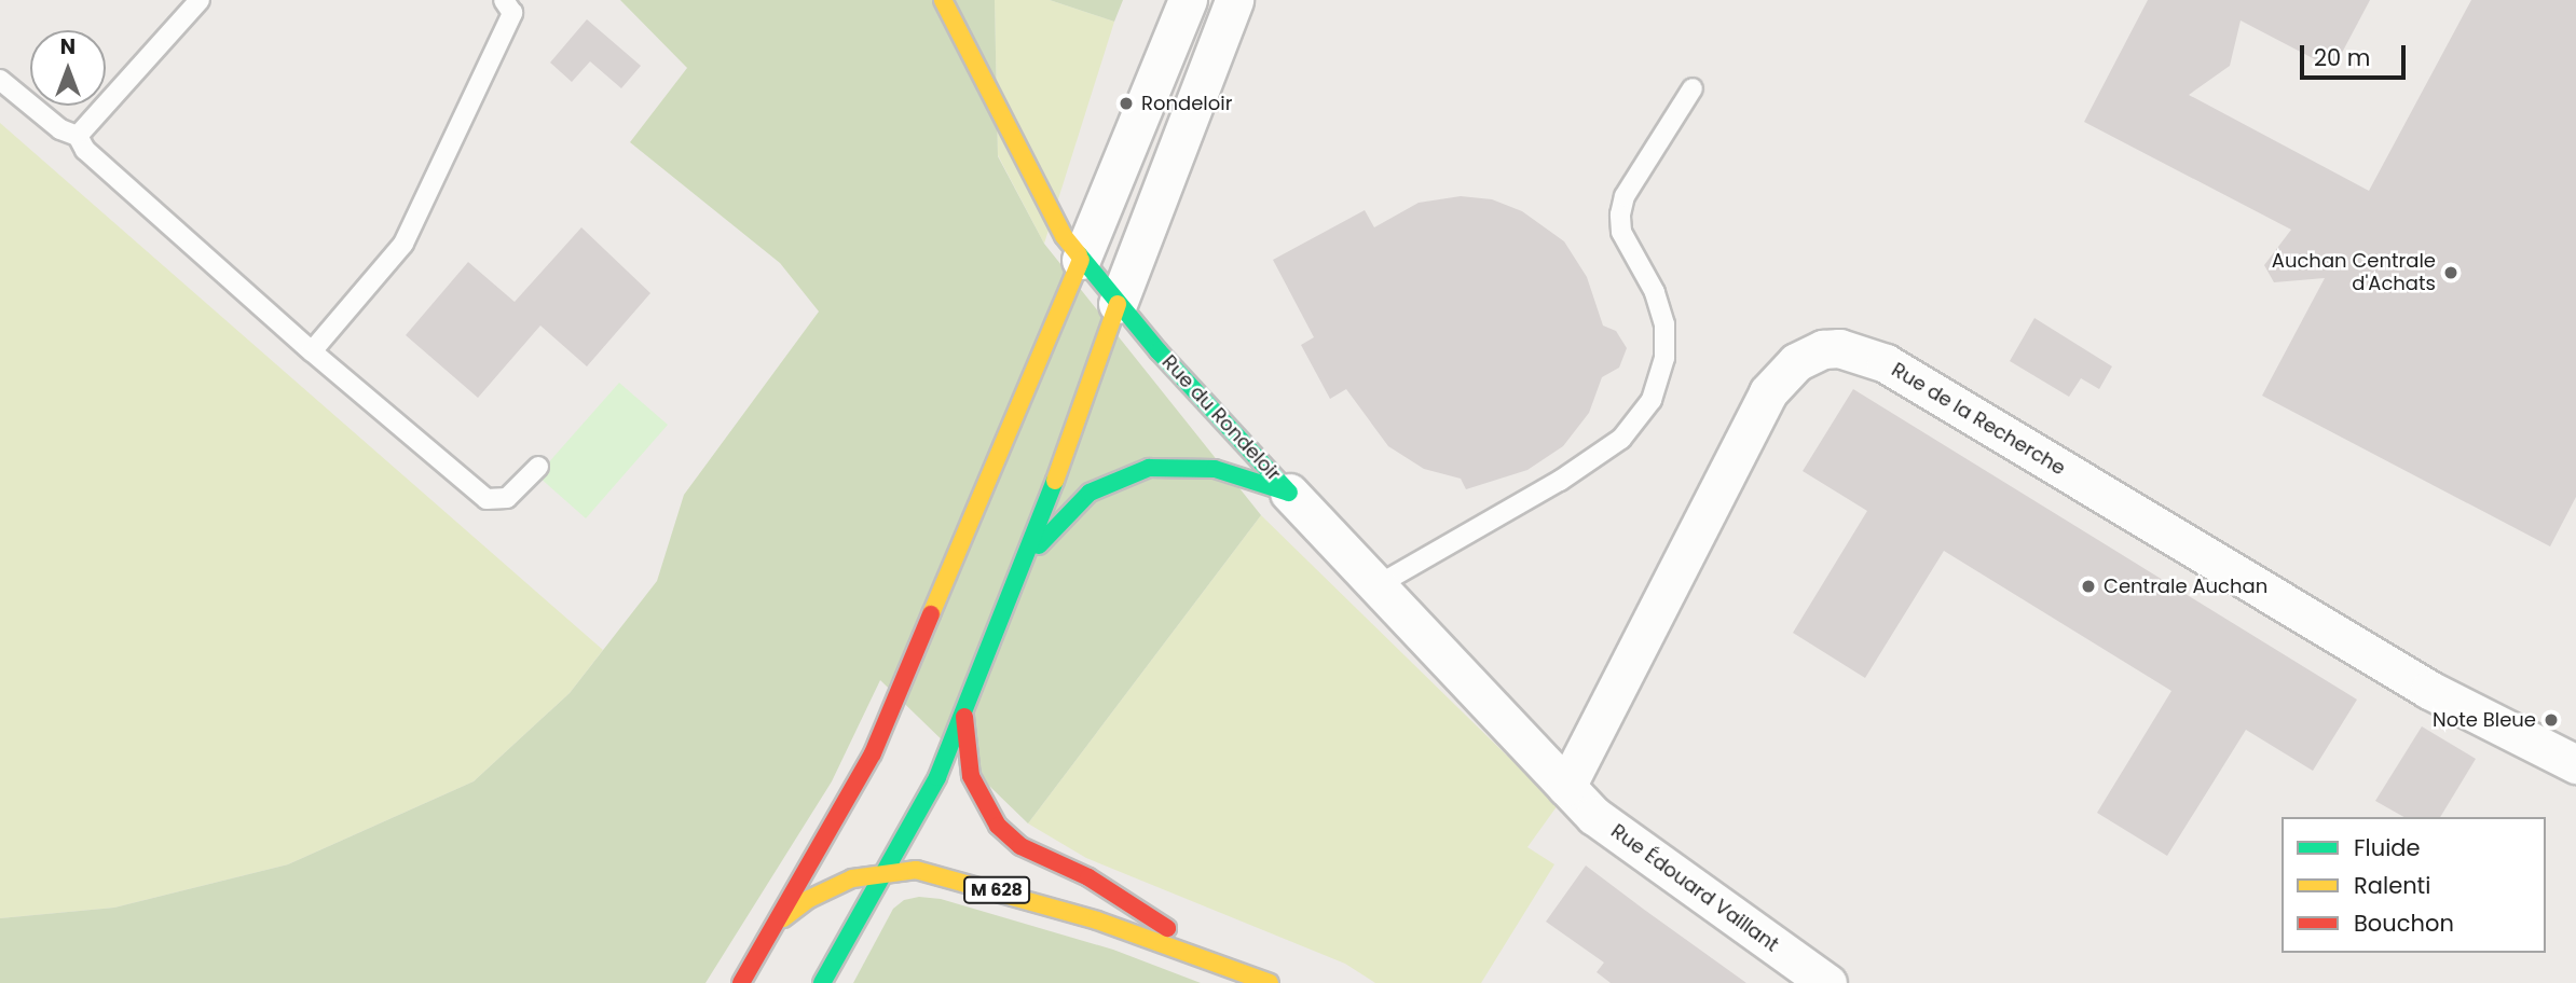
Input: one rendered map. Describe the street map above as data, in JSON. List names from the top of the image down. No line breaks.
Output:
{"streets":{"main road":["Rue du Rondeloir","M 628"],"street":["Rue de la Recherche","Rue Édouard Vaillant"]},"crossings":[["Rue du Rondeloir","Rue de la Recherche"],["Rue du Rondeloir","Rue Édouard Vaillant"],["Rue de la Recherche","Rue Édouard Vaillant"]],"places":["Rondeloir","Auchan Centrale d'Achats","Centrale Auchan","Note Bleue"],"legend":["Fluide","Ralenti","Bouchon"],"scale_bar":"20 m","north":"top"}
